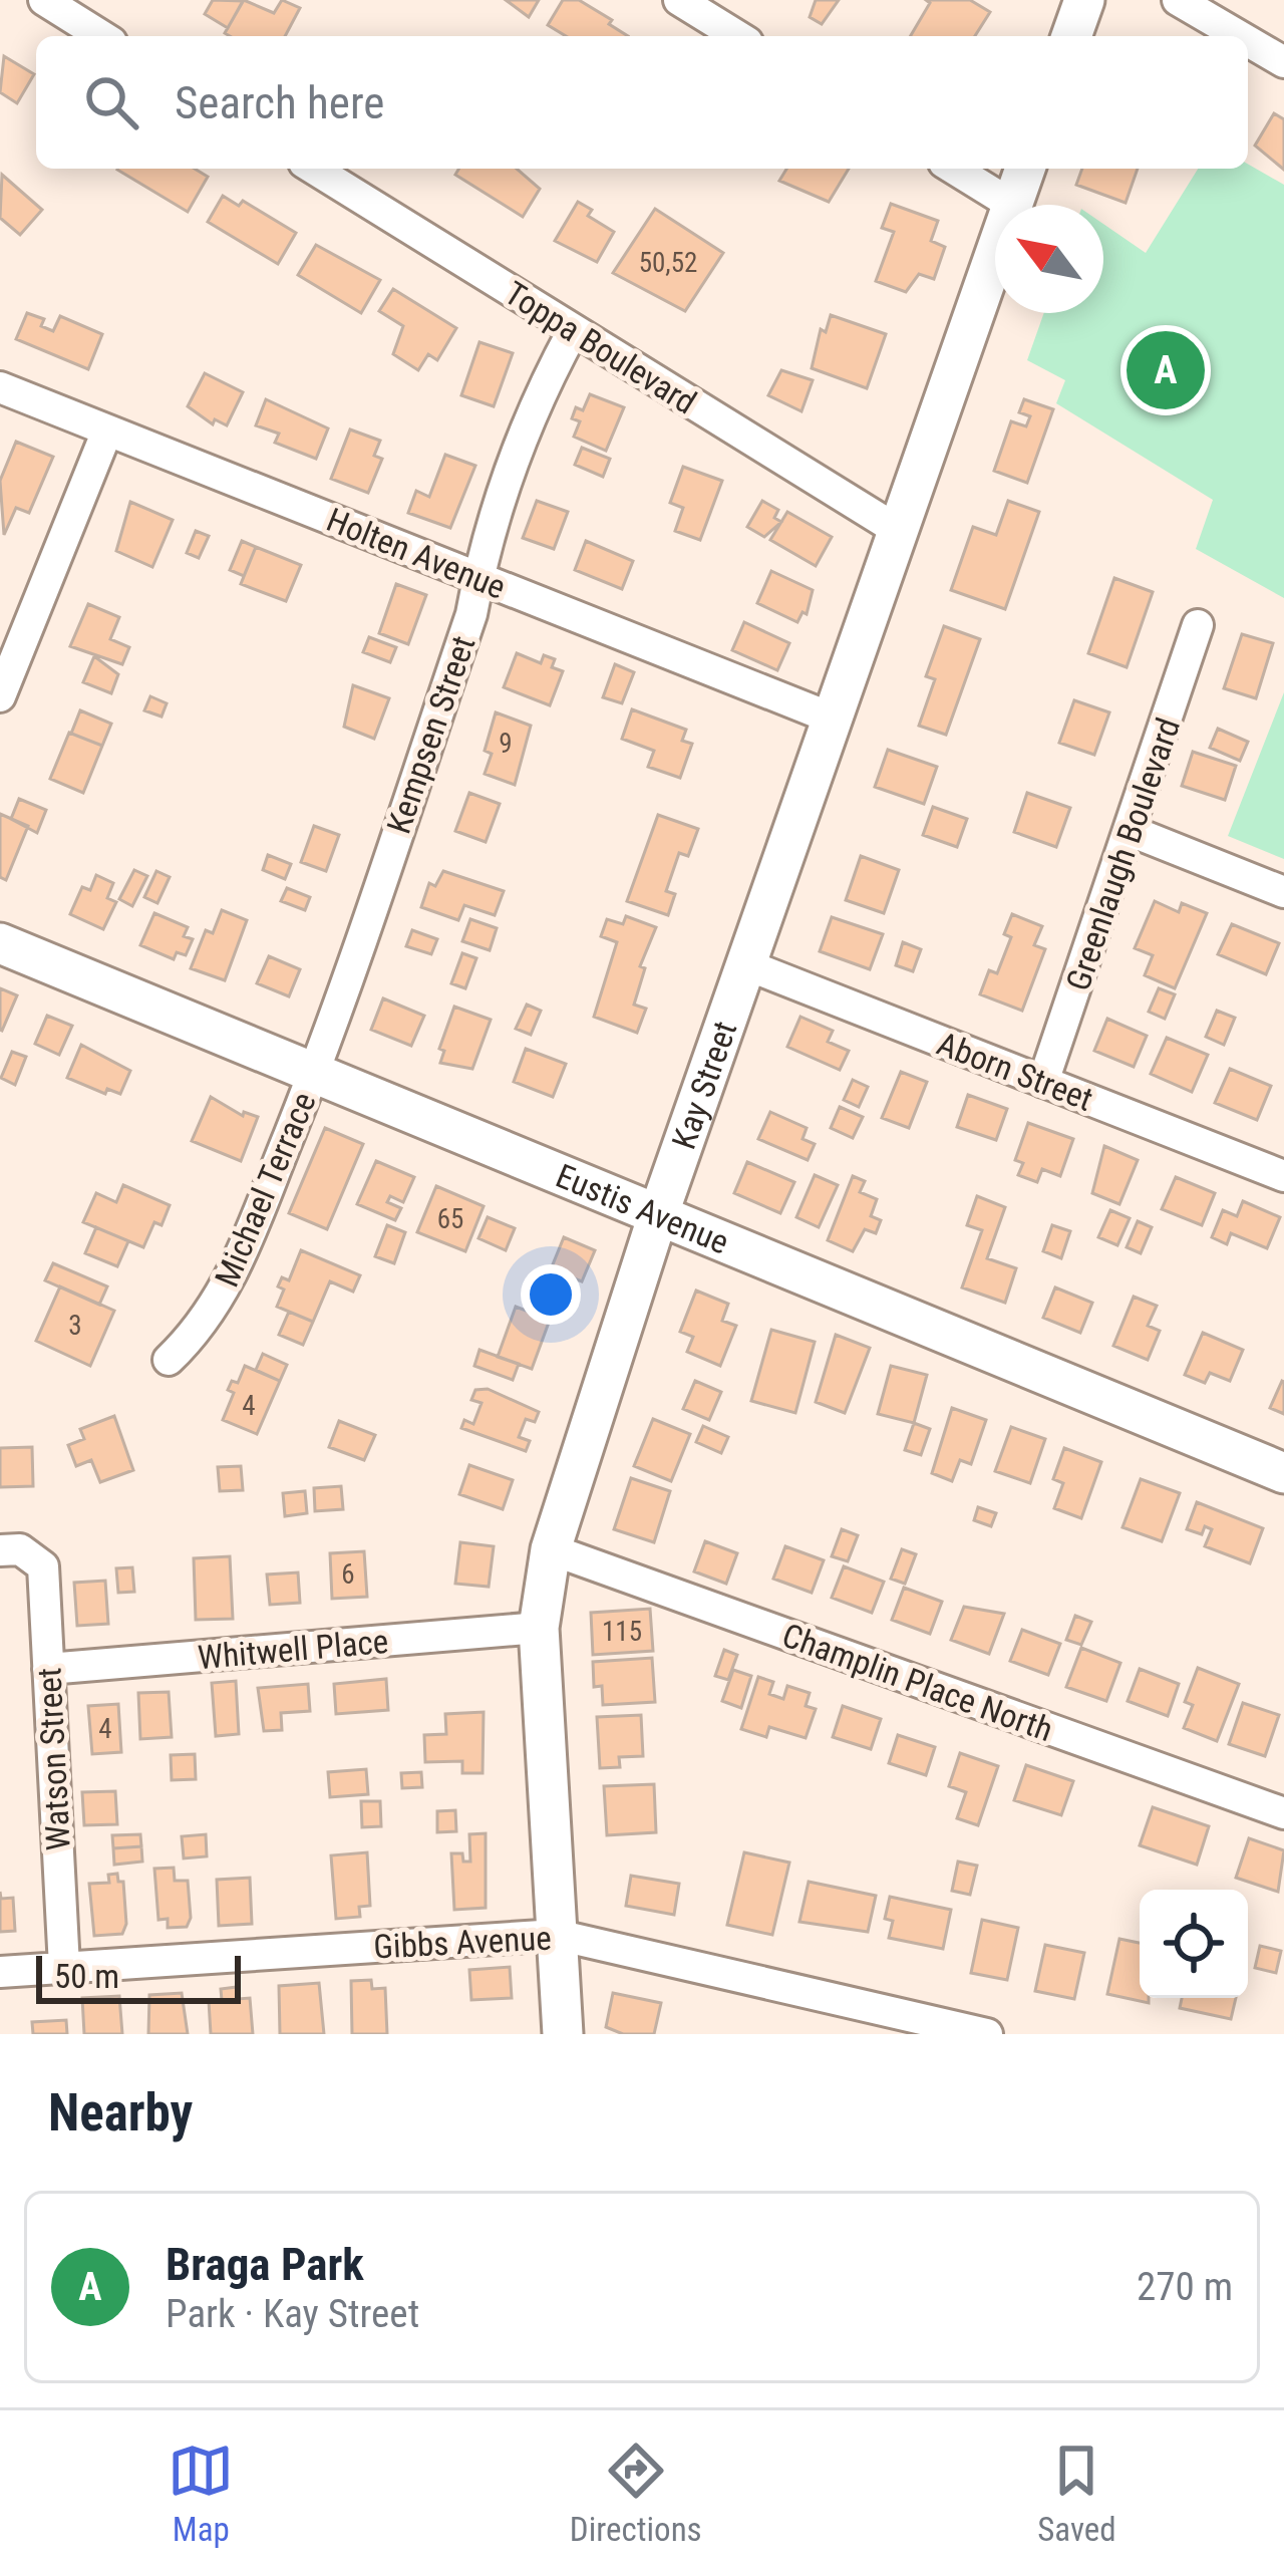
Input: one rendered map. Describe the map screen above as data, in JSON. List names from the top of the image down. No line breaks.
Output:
{"streets":{"street":["Toppa Boulevard","Holten Avenue","Kempsen Street","Greenlaugh Boulevard","Aborn Street","Kay Street","Michael Terrace","Eustis Avenue","Whitwell Place","Champlin Place North","Watson Street","Gibbs Avenue"]},"crossings":[["Toppa Boulevard","Kempsen Street"],["Toppa Boulevard","Kay Street"],["Holten Avenue","Kempsen Street"],["Holten Avenue","Kay Street"],["Kempsen Street","Michael Terrace"],["Kempsen Street","Eustis Avenue"],["Greenlaugh Boulevard","Aborn Street"],["Aborn Street","Kay Street"],["Kay Street","Eustis Avenue"],["Kay Street","Whitwell Place"],["Kay Street","Champlin Place North"],["Kay Street","Gibbs Avenue"],["Michael Terrace","Eustis Avenue"],["Whitwell Place","Watson Street"],["Watson Street","Gibbs Avenue"]],"house_numbers":["50,52","9","65","3","4","6","115","4"],"scale_bar":"50 m","north":"top left","page":{"search":"Search here","pins":"A","scale":"50 m","heading":"Nearby","list":[{"mark":"A","name":"Braga Park","note":"Park · Kay Street","value":"270 m"}],"nav":["Map","Directions","Saved"]}}
